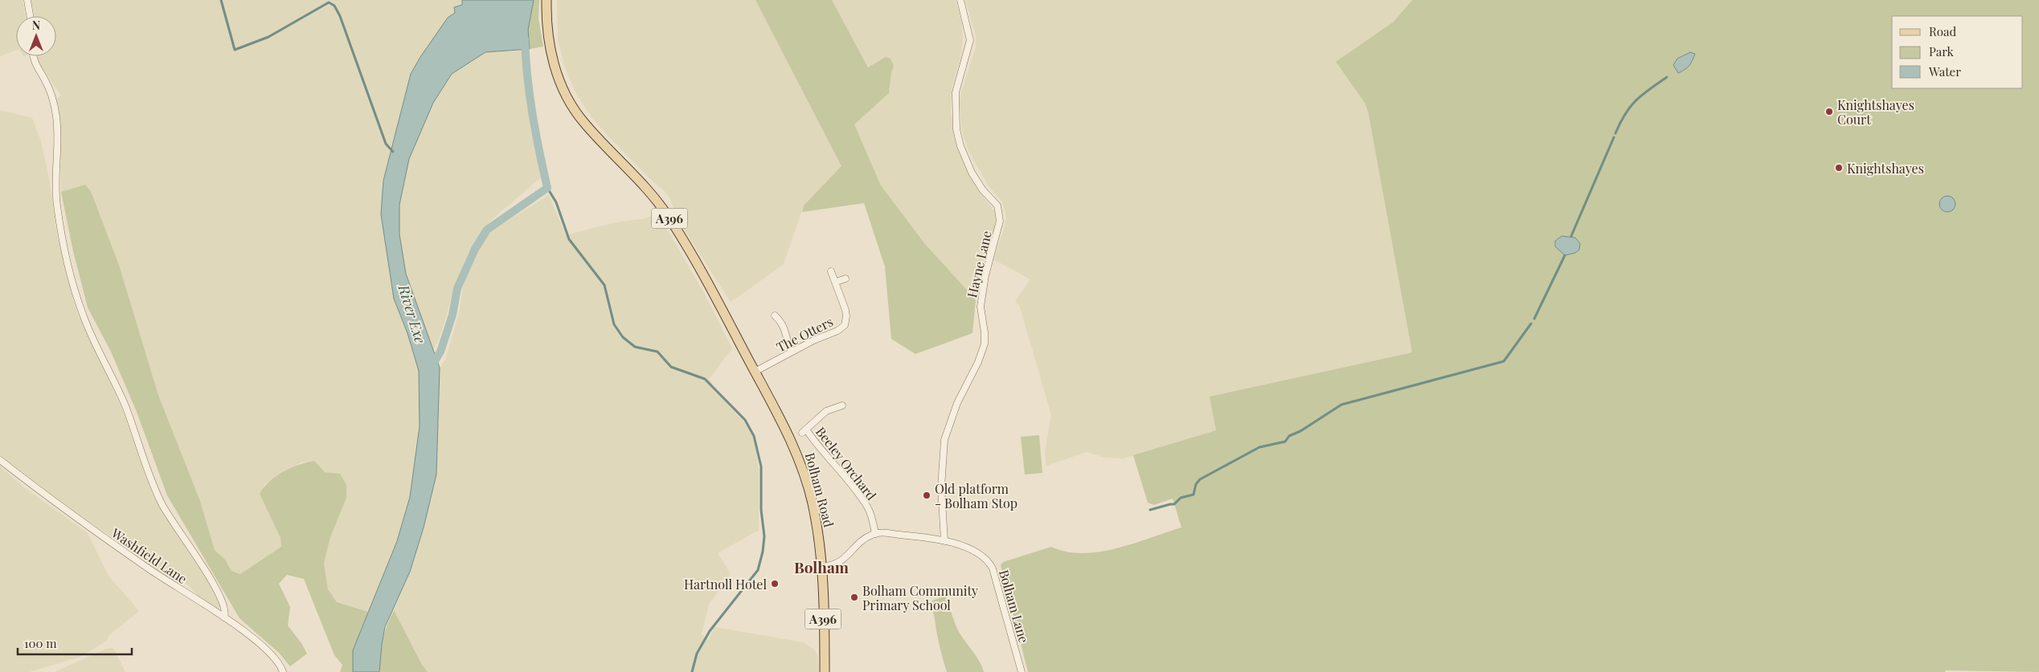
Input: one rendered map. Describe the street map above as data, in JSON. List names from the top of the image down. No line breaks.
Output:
{"streets":{"main road":["A396","Bolham Road"],"street":["Hayne Lane","The Otters","Beeley Orchard","Washfield Lane","Bolham Lane"]},"crossings":[["A396","The Otters"],["A396","Bolham Road"],["Hayne Lane","Bolham Lane"],["The Otters","Bolham Road"],["Beeley Orchard","Bolham Lane"]],"districts":["Bolham"],"water":["River Exe"],"places":["Knightshayes Court","Knightshayes","Old platform - Bolham Stop","Hartnoll Hotel","Bolham Community Primary School"],"legend":["Road","Park","Water"],"scale_bar":"100 m","north":"top"}
